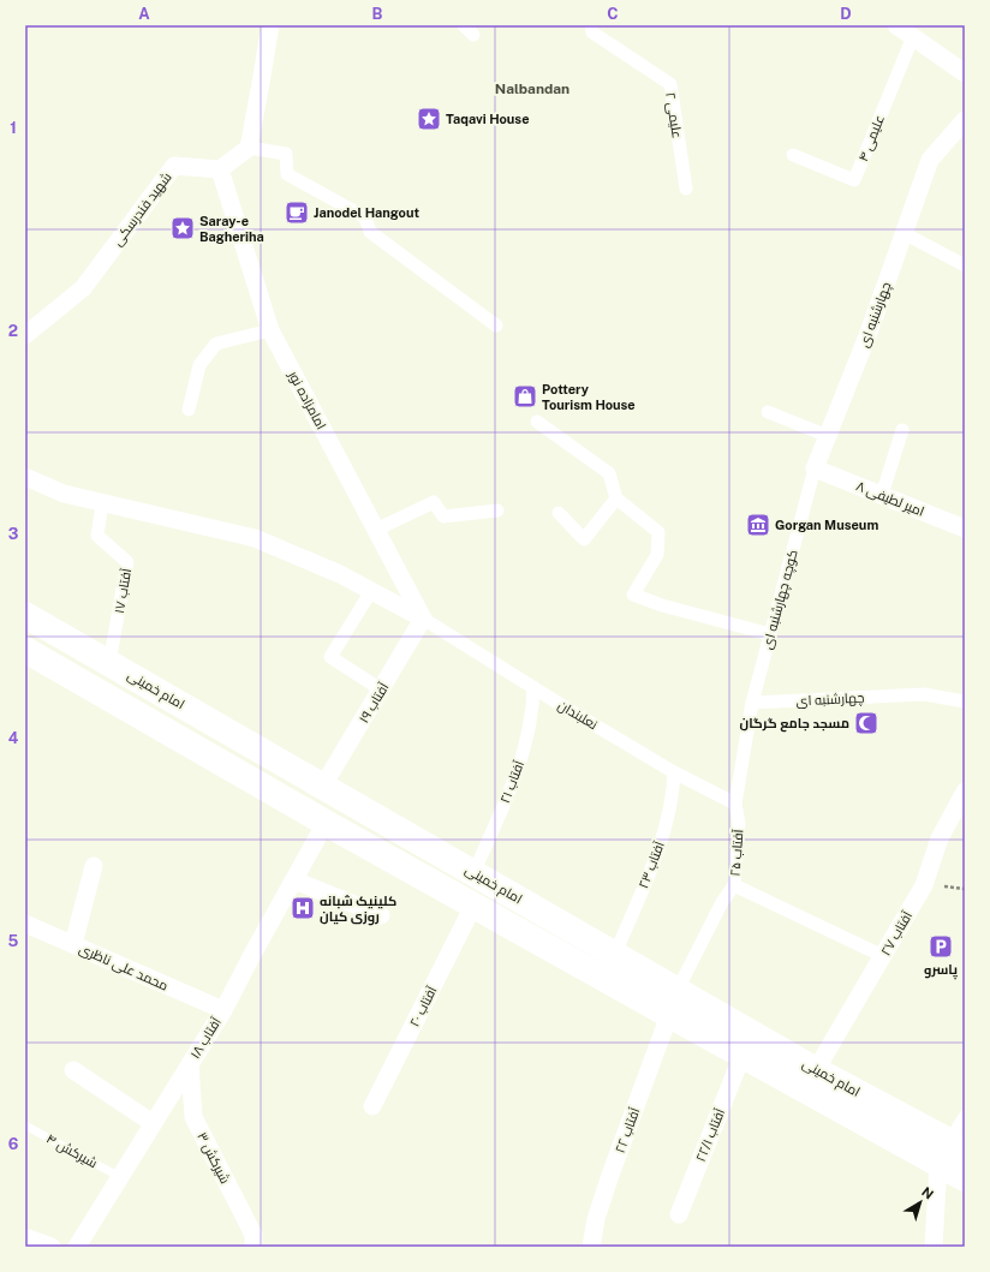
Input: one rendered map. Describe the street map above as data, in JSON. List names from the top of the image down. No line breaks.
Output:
{"streets":{"main road":["امام خمینی"],"street":["۲ علیمی","۴ علیمی","شهید فندرسکی","چهارشنبه ای","امامزاده نور","۸ امیر لطیفی","۱۷ آفتاب","کوچه چهارشنبه ای","۱۹ آفتاب","نعلبندان","آفتاب ۲۱","آفتاب ۲۵","آفتاب ۲۳","آفتاب ۲۷","محمد علی ناظری","۲۰ آفتاب","آفتاب ۱۸","آفتاب ۲۲","آفتاب ۲۲/۱","۳ شیرکش"],"lane":["۴ شیرکش"]},"crossings":[["شهید فندرسکی","امامزاده نور"],["چهارشنبه ای","۸ امیر لطیفی"],["چهارشنبه ای","کوچه چهارشنبه ای"],["چهارشنبه ای","آفتاب ۲۵"],["امامزاده نور","۱۹ آفتاب"],["امامزاده نور","نعلبندان"],["۸ امیر لطیفی","کوچه چهارشنبه ای"],["۱۷ آفتاب","امام خمینی"],["کوچه چهارشنبه ای","آفتاب ۲۵"],["امام خمینی","۱۹ آفتاب"],["امام خمینی","آفتاب ۲۱"],["امام خمینی","آفتاب ۲۵"],["امام خمینی","آفتاب ۲۳"],["امام خمینی","آفتاب ۲۷"],["امام خمینی","۲۰ آفتاب"],["امام خمینی","آفتاب ۱۸"],["امام خمینی","آفتاب ۲۲"],["امام خمینی","آفتاب ۲۲/۱"],["۱۹ آفتاب","نعلبندان"],["نعلبندان","آفتاب ۲۱"],["نعلبندان","آفتاب ۲۵"],["نعلبندان","آفتاب ۲۳"],["محمد علی ناظری","آفتاب ۱۸"],["آفتاب ۱۸","۴ شیرکش"],["آفتاب ۱۸","۳ شیرکش"]],"districts":["Nalbandan"],"places":{"place":["Taqavi House","Saray-e Bagheriha"],"cafe":["Janodel Hangout"],"shop":["Pottery Tourism House"],"museum":["Gorgan Museum"],"mosque":["مسجد جامع گرگان"],"hospital":["کلینیک شبانه روزی کیان"],"parking":["پاسرو"]},"north":"top right","grid":{"columns":["A","B","C","D"],"rows":["1","2","3","4","5","6"]}}
